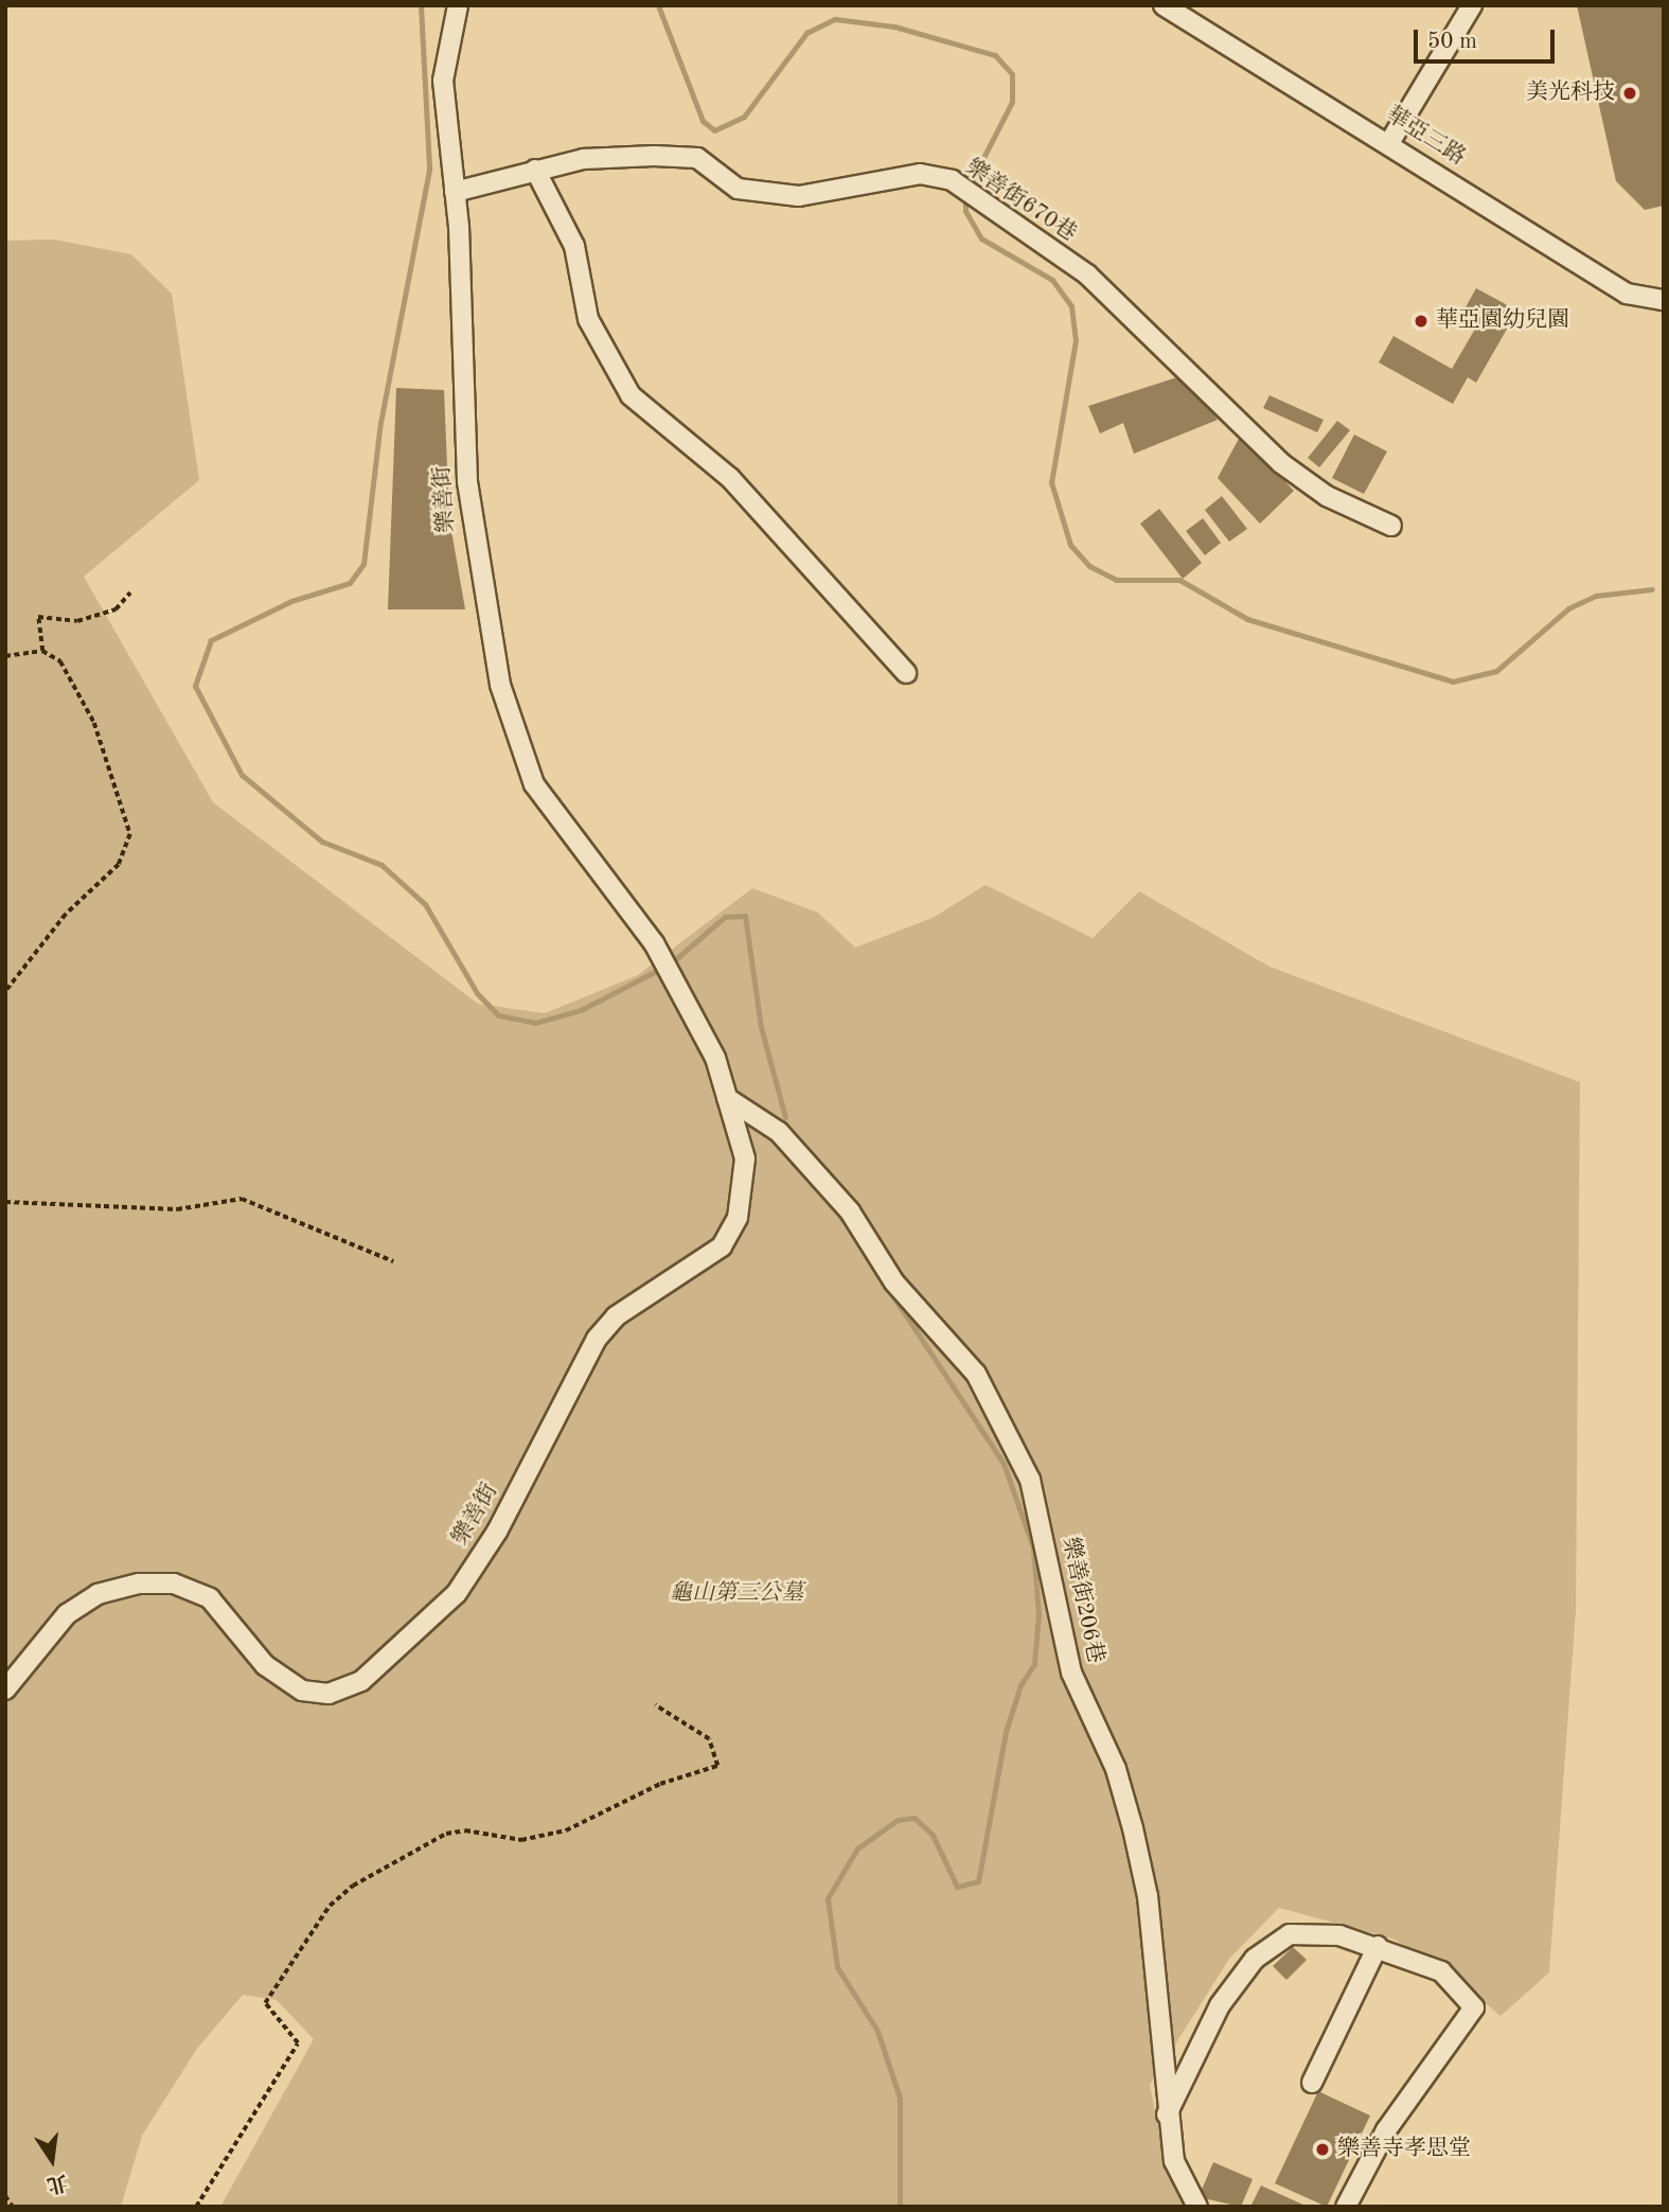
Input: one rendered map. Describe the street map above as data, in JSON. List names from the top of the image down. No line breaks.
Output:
{"streets":{"street":["華亞三路","樂善街670巷","樂善街","樂善街206巷"]},"crossings":[["樂善街670巷","樂善街"],["樂善街","樂善街206巷"]],"parks":["龜山第三公墓"],"places":["美光科技","華亞園幼兒園","樂善寺孝思堂"],"scale_bar":"50 m","north":"bottom"}
